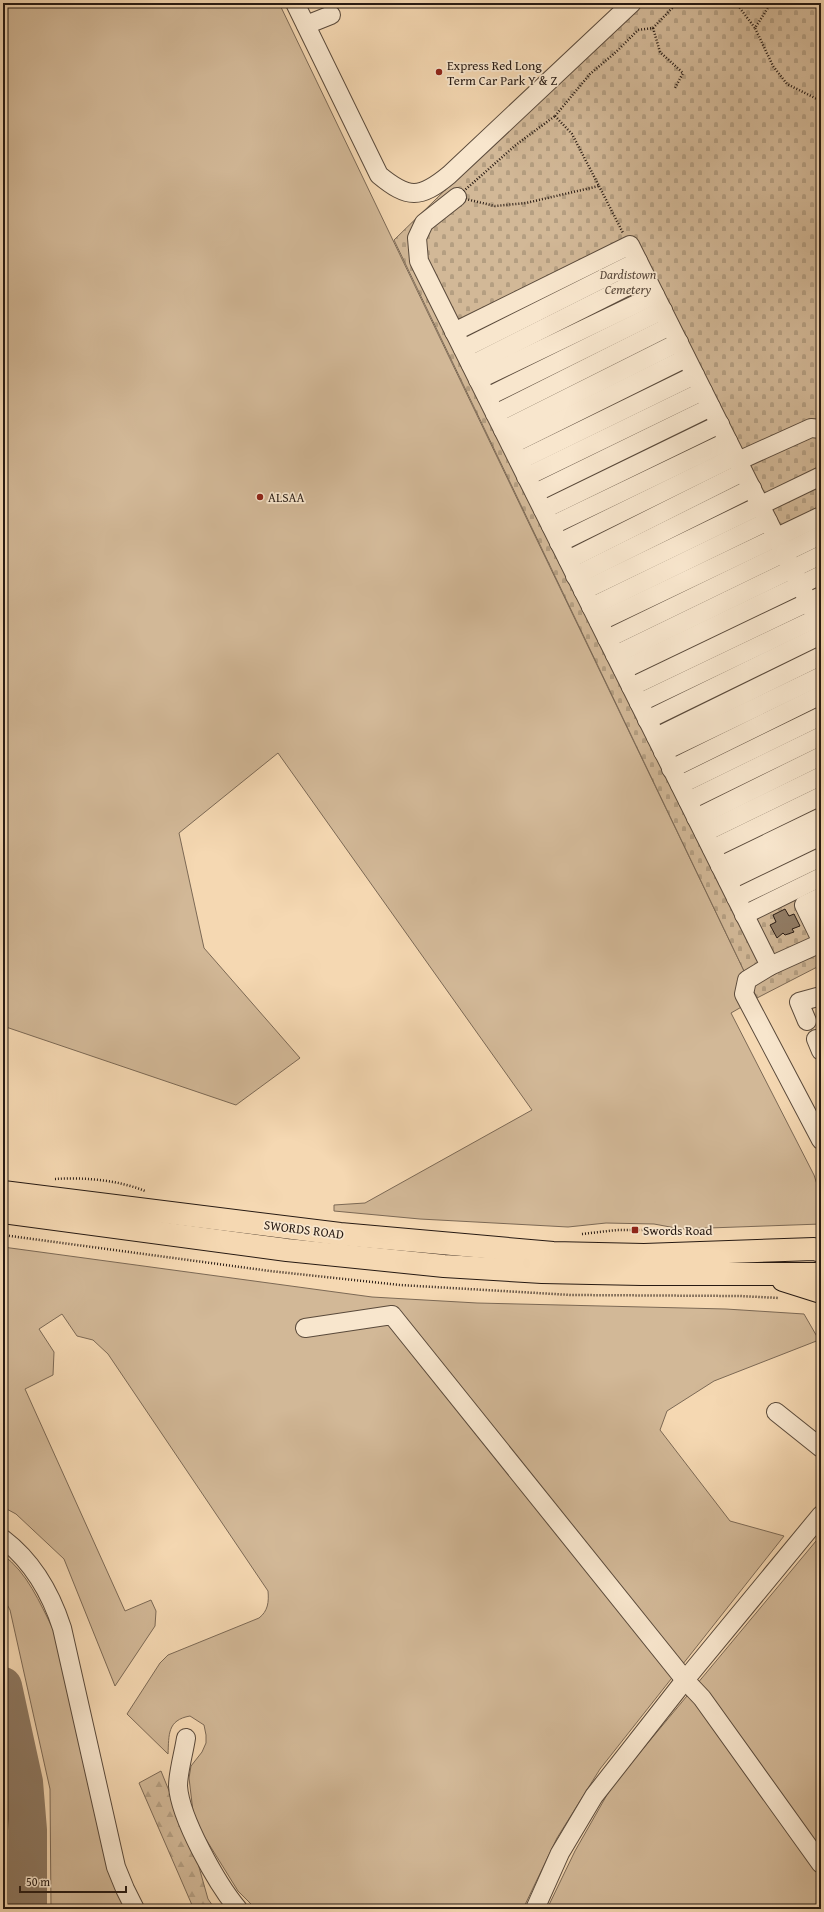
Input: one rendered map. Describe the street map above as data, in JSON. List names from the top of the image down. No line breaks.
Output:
{"streets":{"main road":["SWORDS ROAD"]},"parks":["Dardistown Cemetery"],"places":{"other":["Express Red Long Term Car Park Y & Z","ALSAA"],"transit":["Swords Road"]},"scale_bar":"50 m"}
